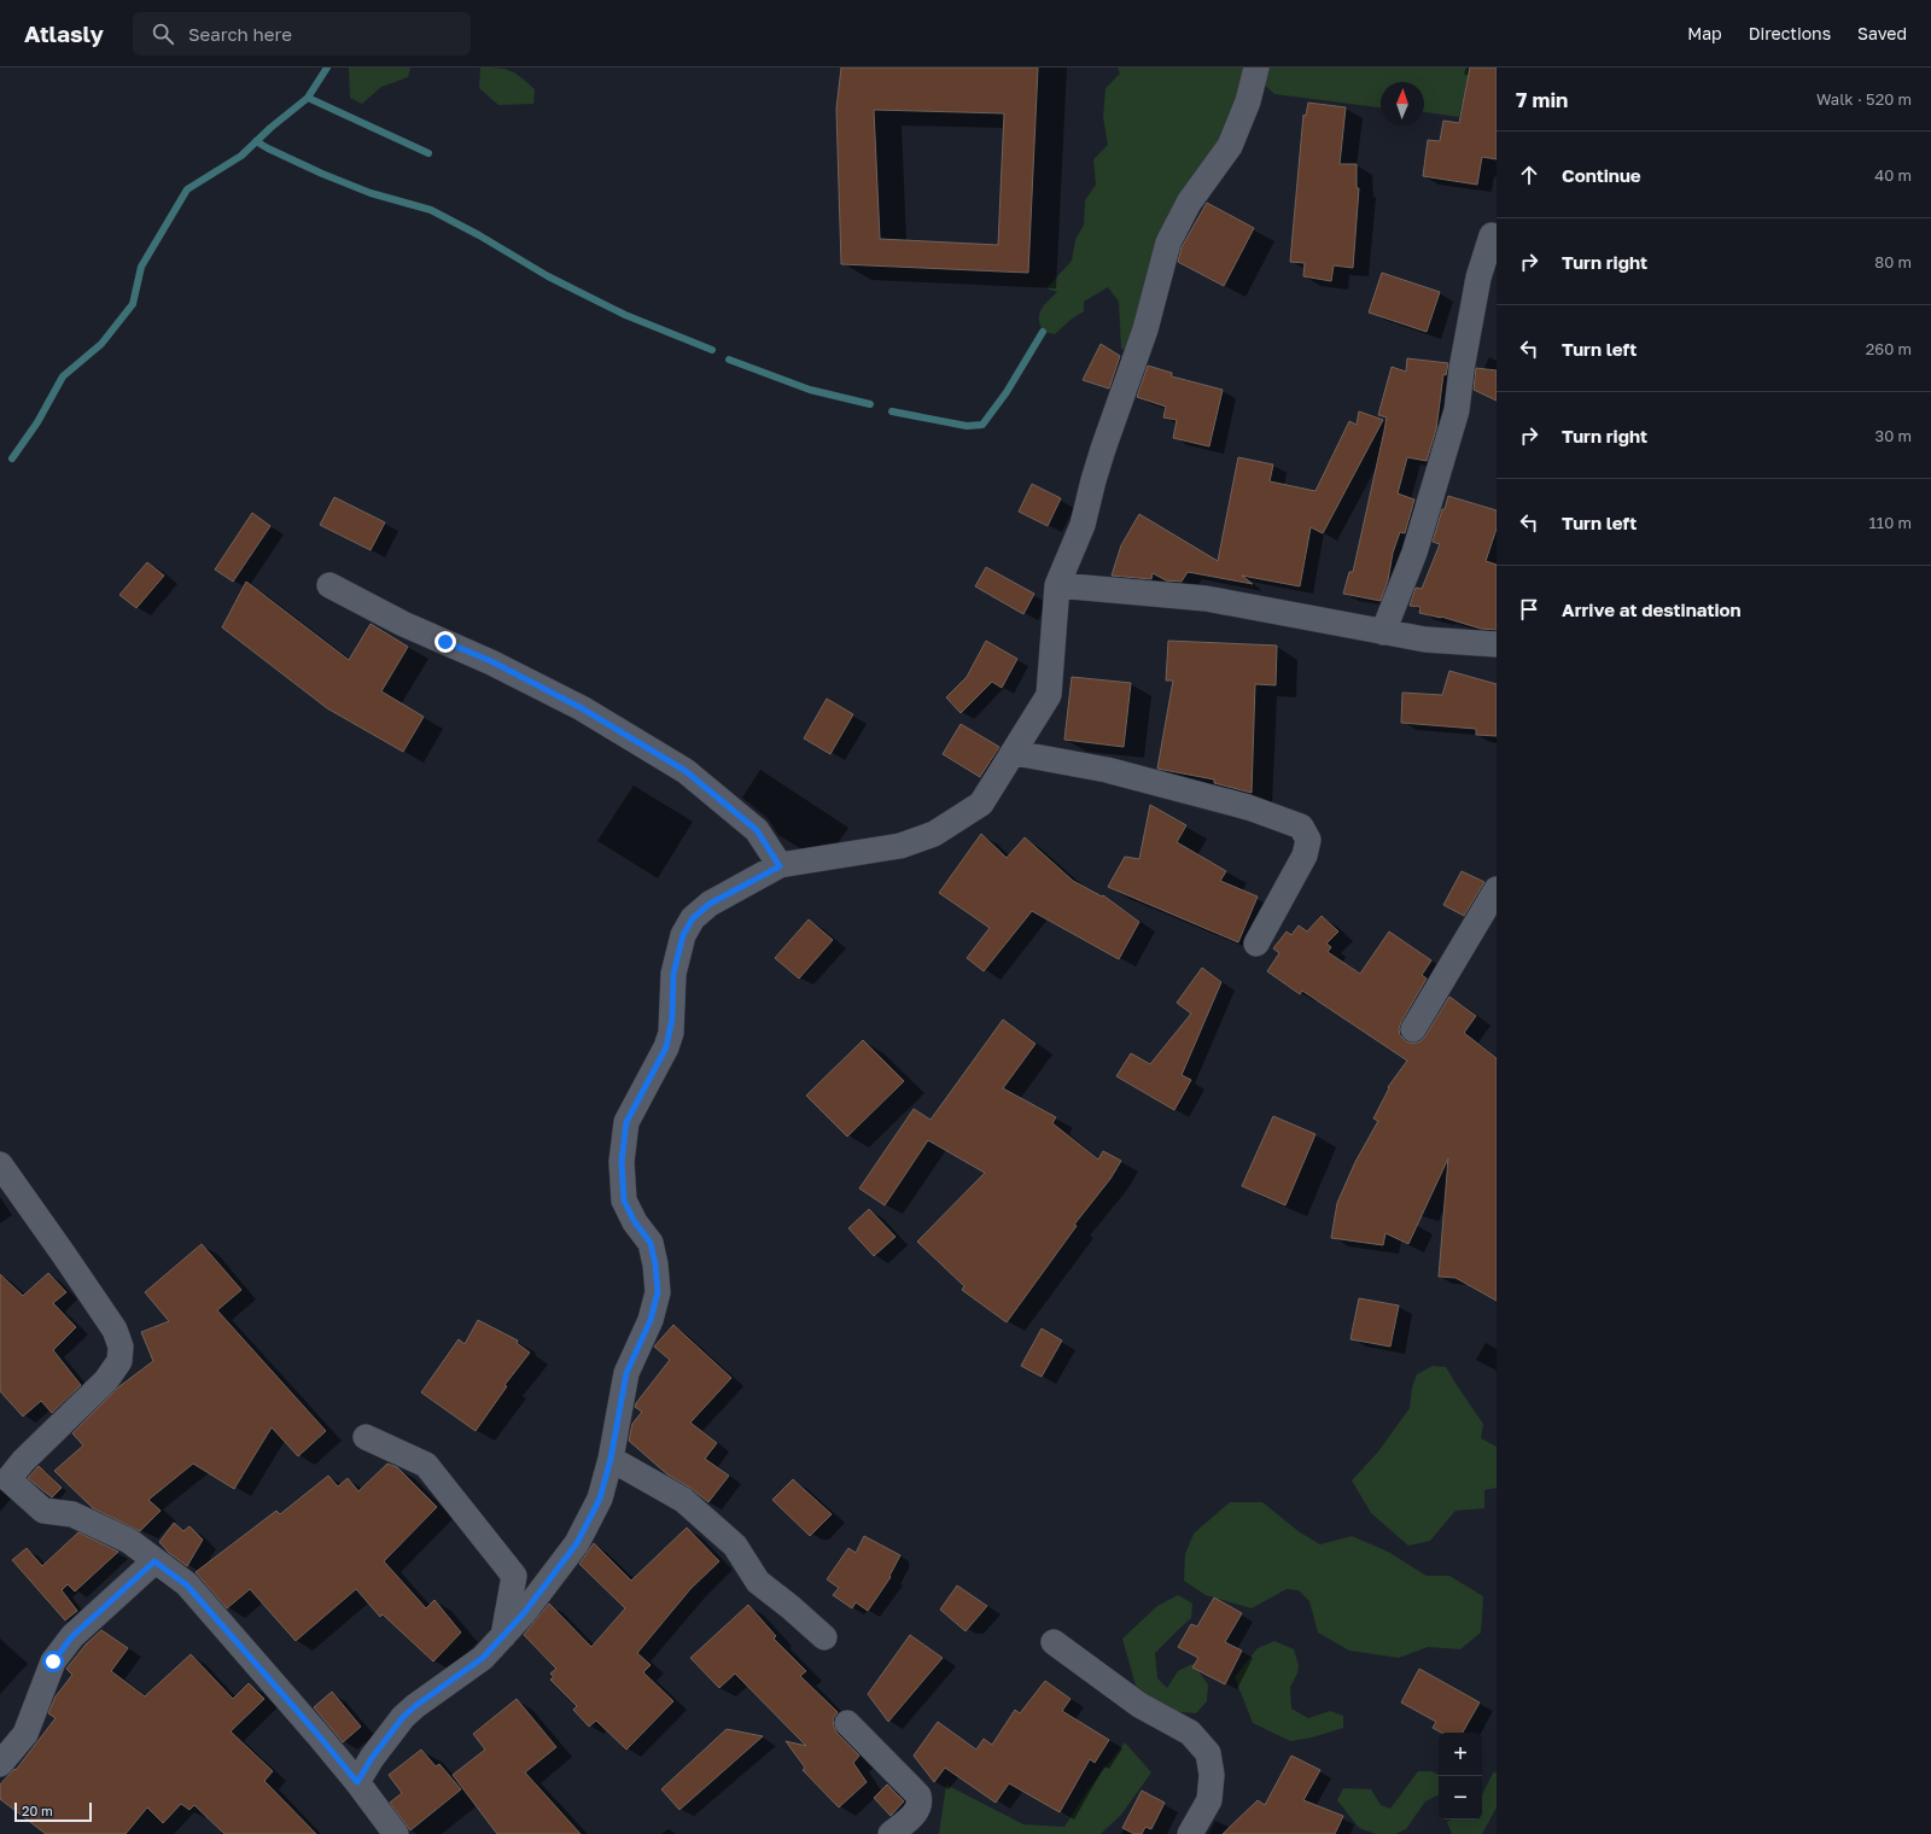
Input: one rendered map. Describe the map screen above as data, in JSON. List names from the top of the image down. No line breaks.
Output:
{"scale_bar":"20 m","north":"top","page":{"header":"Atlasly","search":"Search here","nav":["Map","Directions","Saved"],"heading":["7 min","Walk · 520 m"],"list":[["Continue","40 m"],["Turn right","80 m"],["Turn left","260 m"],["Turn right","30 m"],["Turn left","110 m"],"Arrive at destination"],"map_buttons":["+","−"],"scale":"20 m"}}
